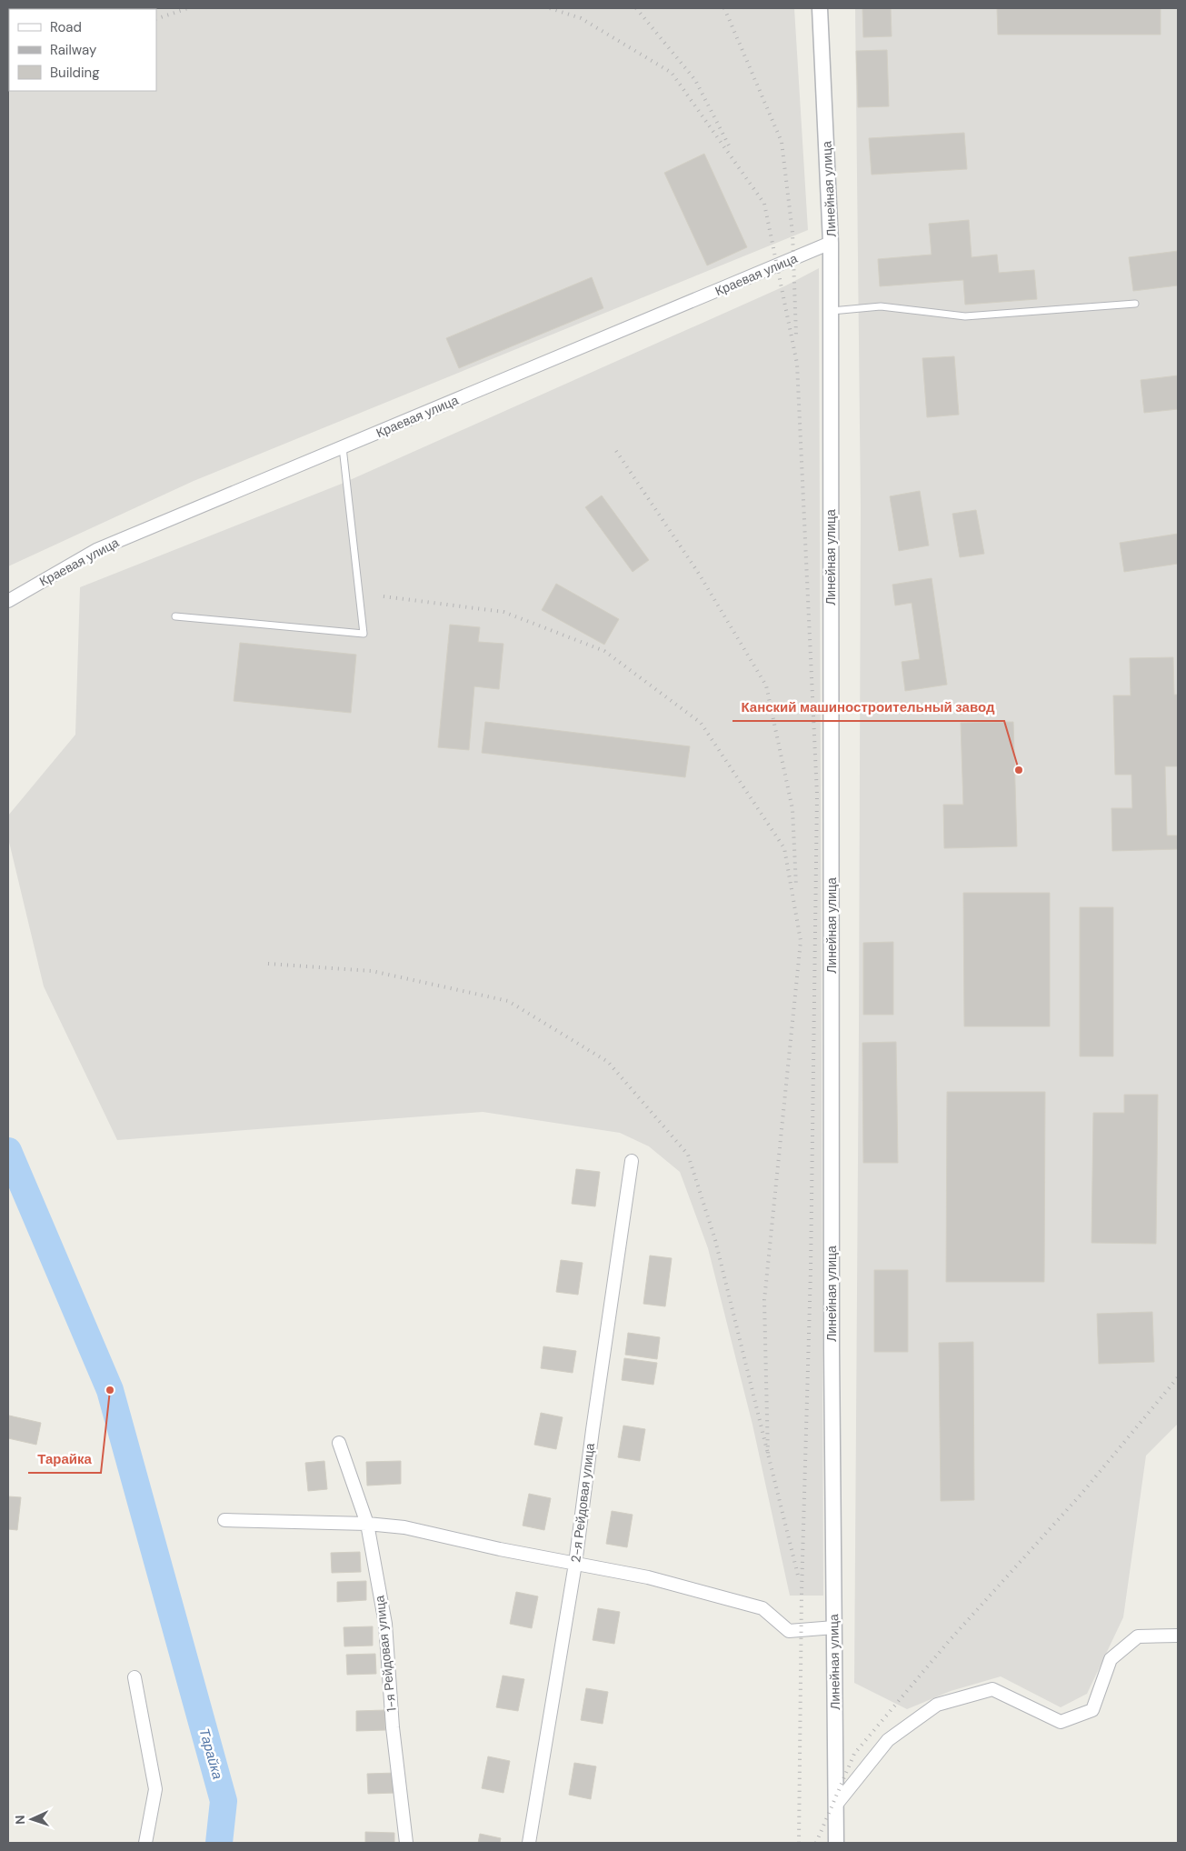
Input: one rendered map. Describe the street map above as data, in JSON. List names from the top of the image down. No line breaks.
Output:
{"streets":{"street":["Линейная улица","Краевая улица","2-я Рейдовая улица","1-я Рейдовая улица"]},"crossings":[["Линейная улица","Краевая улица"]],"water":["Тарайка"],"places":["Канский машиностроительный завод","Тарайка"],"legend":["Road","Railway","Building"],"north":"left"}
